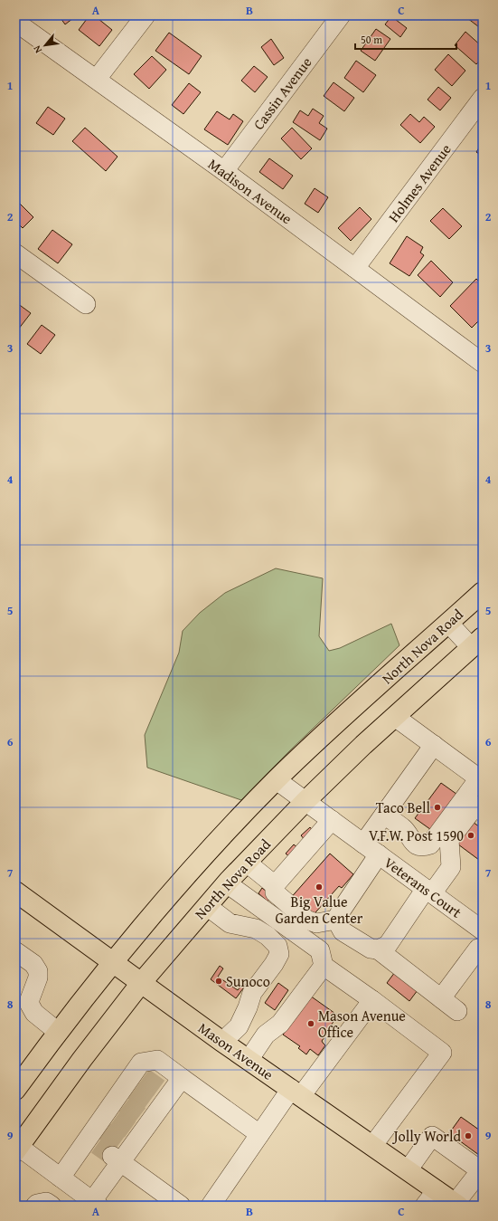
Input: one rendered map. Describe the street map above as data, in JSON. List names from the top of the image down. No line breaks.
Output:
{"streets":{"main road":["North Nova Road","Mason Avenue"],"street":["Cassin Avenue","Holmes Avenue","Madison Avenue","Veterans Court"]},"crossings":[["Cassin Avenue","Madison Avenue"],["Holmes Avenue","Madison Avenue"],["North Nova Road","Veterans Court"],["North Nova Road","Mason Avenue"]],"places":["Taco Bell","V.F.W. Post 1590","Big Value Garden Center","Sunoco","Mason Avenue Office","Jolly World"],"scale_bar":"50 m","north":"bottom left","grid":{"columns":["A","B","C"],"rows":["1","2","3","4","5","6","7","8","9"]}}
